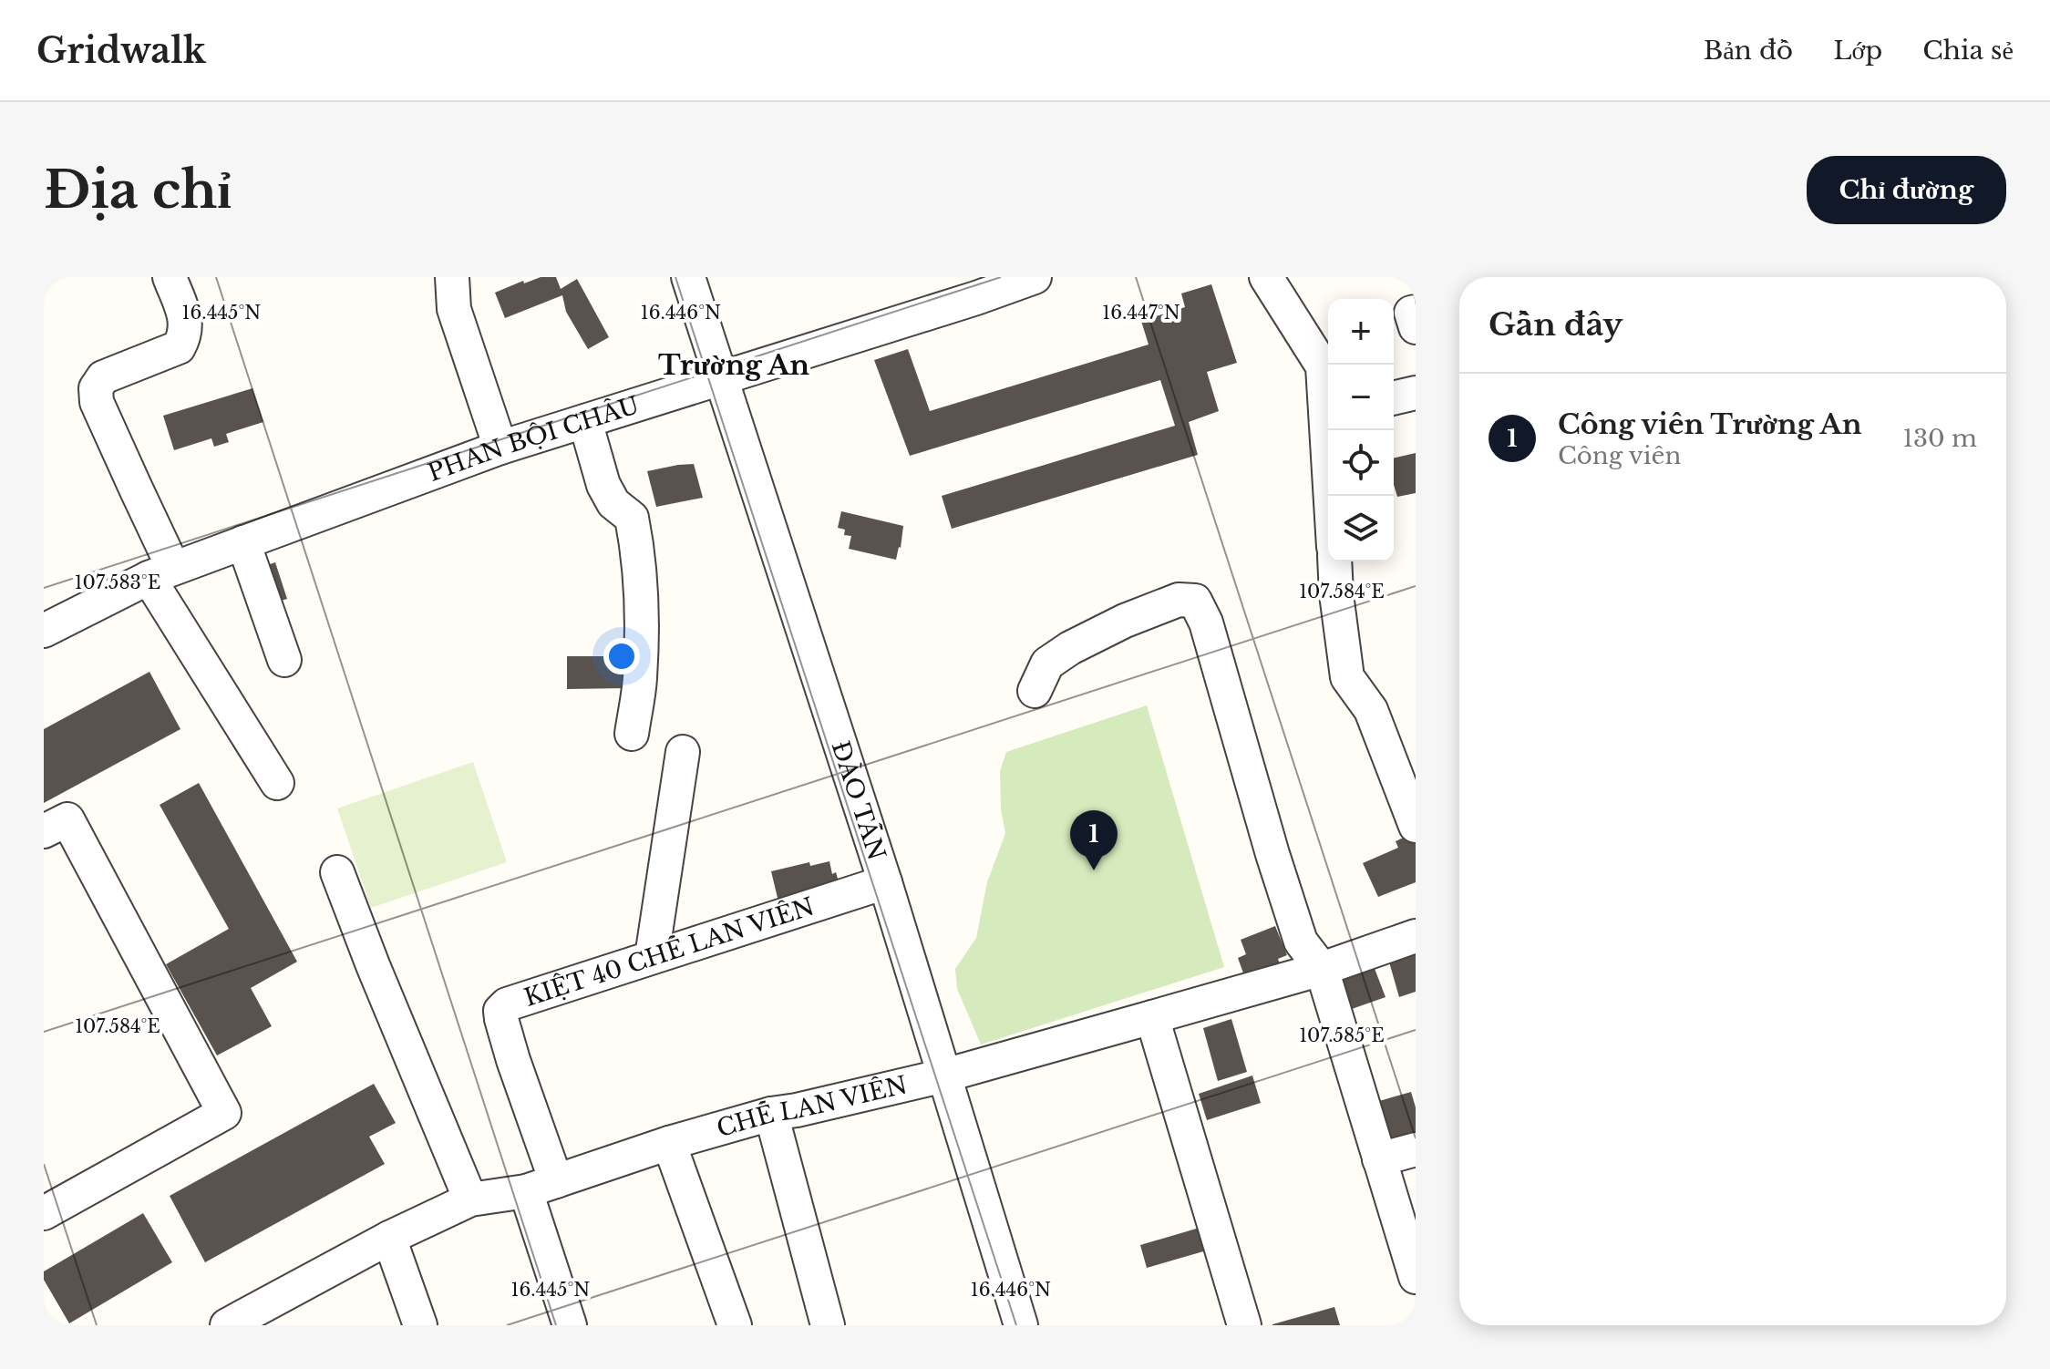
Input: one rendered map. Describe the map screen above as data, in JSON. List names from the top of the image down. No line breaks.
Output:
{"streets":{"street":["PHAN BỘI CHÂU","ĐÀO TẤN","KIỆT 40 CHẾ LAN VIÊN","CHẾ LAN VIÊN"]},"crossings":[["PHAN BỘI CHÂU","ĐÀO TẤN"],["ĐÀO TẤN","KIỆT 40 CHẾ LAN VIÊN"],["ĐÀO TẤN","CHẾ LAN VIÊN"],["KIỆT 40 CHẾ LAN VIÊN","CHẾ LAN VIÊN"]],"districts":["Trường An"],"page":{"header":"Gridwalk","nav":["Bản đồ","Lớp","Chia sẻ"],"buttons":"Chỉ đường","title":"Địa chỉ","heading":"Gần đây","map_buttons":["+","−"],"list":[{"mark":"1","name":"Công viên Trường An","note":"Công viên","value":"130 m"}],"pins":"1"},"coordinates":["16.445°N","16.446°N","16.447°N","107.583°E","107.584°E","107.585°E"]}
